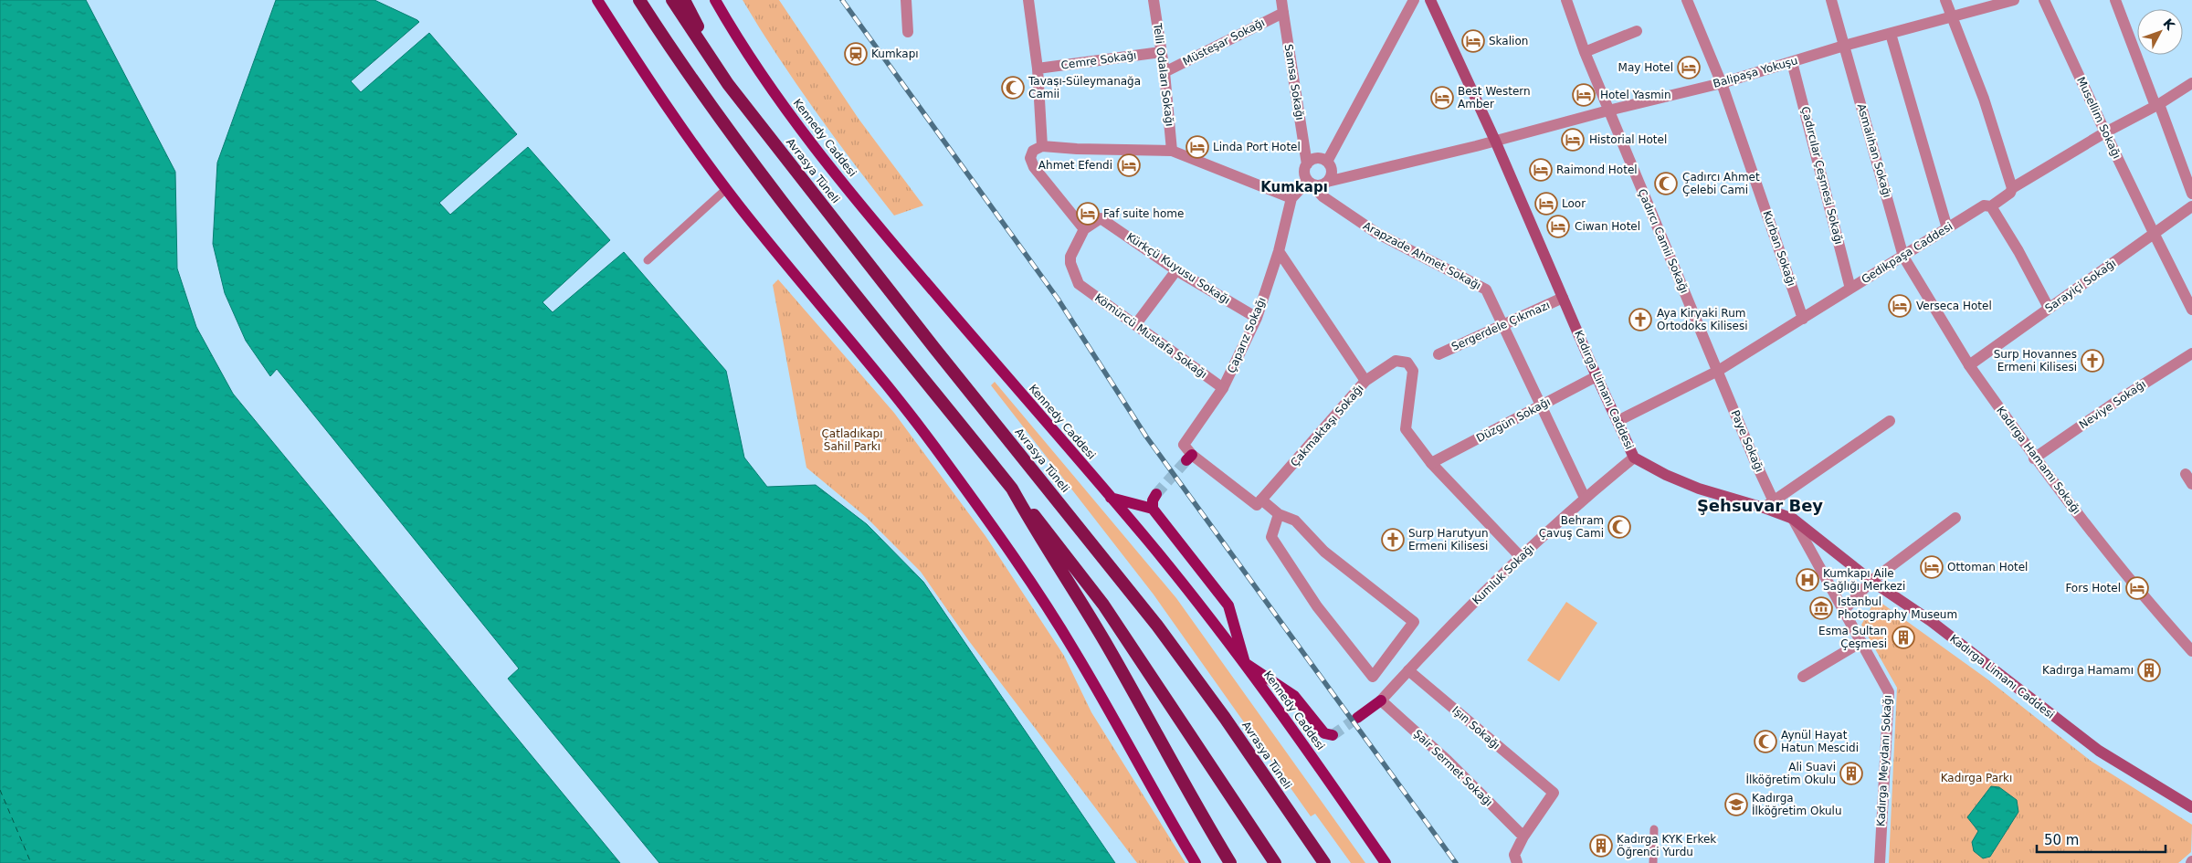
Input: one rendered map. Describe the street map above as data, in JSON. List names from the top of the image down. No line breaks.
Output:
{"streets":{"highway":["Avrasya Tüneli"],"main road":["Kennedy Caddesi","Kadırga Limanı Caddesi"],"street":["Müsteşar Sokağı","Cemre Sokağı","Balipaşa Yokuşu","Telli Odaları Sokağı","Samsa Sokağı","Musellim Sokağı","Asmalıhan Sokağı","Çadırcılar Çeşmesi Sokağı","Çadırcı Camii Sokağı","Kurban Sokağı","Gedikpaşa Caddesi","Arapzade Ahmet Sokağı","Kürkçü Kuyusu Sokağı","Sarayiçi Sokağı","Sergerdele Çıkmazı","Çaparız Sokağı","Kömürcü Mustafa Sokağı","Neviye Sokağı","Düzgün Sokağı","Çakmaktaşı Sokağı","Paye Sokağı","Kadırga Hamamı Sokağı","Kumluk Sokağı","Işın Sokağı","Kadırga Meydanı Sokağı","Şair Sermet Sokağı"]},"crossings":[["Müsteşar Sokağı","Telli Odaları Sokağı"],["Müsteşar Sokağı","Samsa Sokağı"],["Cemre Sokağı","Telli Odaları Sokağı"],["Balipaşa Yokuşu","Samsa Sokağı"],["Balipaşa Yokuşu","Asmalıhan Sokağı"],["Balipaşa Yokuşu","Çadırcılar Çeşmesi Sokağı"],["Balipaşa Yokuşu","Çadırcı Camii Sokağı"],["Balipaşa Yokuşu","Kurban Sokağı"],["Balipaşa Yokuşu","Arapzade Ahmet Sokağı"],["Balipaşa Yokuşu","Çaparız Sokağı"],["Balipaşa Yokuşu","Kadırga Limanı Caddesi"],["Samsa Sokağı","Arapzade Ahmet Sokağı"],["Samsa Sokağı","Çaparız Sokağı"],["Musellim Sokağı","Gedikpaşa Caddesi"],["Musellim Sokağı","Sarayiçi Sokağı"],["Asmalıhan Sokağı","Gedikpaşa Caddesi"],["Asmalıhan Sokağı","Kadırga Hamamı Sokağı"],["Çadırcılar Çeşmesi Sokağı","Gedikpaşa Caddesi"],["Çadırcı Camii Sokağı","Gedikpaşa Caddesi"],["Çadırcı Camii Sokağı","Paye Sokağı"],["Kurban Sokağı","Gedikpaşa Caddesi"],["Gedikpaşa Caddesi","Kadırga Limanı Caddesi"],["Gedikpaşa Caddesi","Paye Sokağı"],["Gedikpaşa Caddesi","Kadırga Hamamı Sokağı"],["Arapzade Ahmet Sokağı","Sergerdele Çıkmazı"],["Arapzade Ahmet Sokağı","Çaparız Sokağı"],["Arapzade Ahmet Sokağı","Düzgün Sokağı"],["Arapzade Ahmet Sokağı","Kumluk Sokağı"],["Kürkçü Kuyusu Sokağı","Çaparız Sokağı"],["Kürkçü Kuyusu Sokağı","Kömürcü Mustafa Sokağı"],["Sarayiçi Sokağı","Kadırga Hamamı Sokağı"],["Sergerdele Çıkmazı","Kadırga Limanı Caddesi"],["Çaparız Sokağı","Kömürcü Mustafa Sokağı"],["Çaparız Sokağı","Çakmaktaşı Sokağı"],["Kadırga Limanı Caddesi","Düzgün Sokağı"],["Kadırga Limanı Caddesi","Kumluk Sokağı"],["Kadırga Limanı Caddesi","Kadırga Meydanı Sokağı"],["Neviye Sokağı","Kadırga Hamamı Sokağı"],["Kumluk Sokağı","Işın Sokağı"],["Kumluk Sokağı","Şair Sermet Sokağı"],["Işın Sokağı","Şair Sermet Sokağı"]],"districts":["Kumkapı","Şehsuvar Bey"],"parks":["Çatladıkapı Sahil Parkı","Kadırga Parkı"],"places":{"hotel":["Skalion","May Hotel","Hotel Yasmin","Best Western Amber","Historial Hotel","Linda Port Hotel","Ahmet Efendi","Raimond Hotel","Loor","Faf suite home","Ciwan Hotel","Verseca Hotel","Ottoman Hotel","Fors Hotel"],"station":["Kumkapı"],"mosque":["Tavaşı-Süleymanağa Camii","Çadırcı Ahmet Çelebi Cami","Behram Çavuş Cami","Aynül Hayat Hatun Mescidi"],"church":["Aya Kiryaki Rum Ortodoks Kilisesi","Surp Hovannes Ermeni Kilisesi","Surp Harutyun Ermeni Kilisesi"],"hospital":["Kumkapı Aile Sağlığı Merkezi"],"museum":["Istanbul Photography Museum"],"building":["Esma Sultan Çeşmesi","Kadırga Hamamı","Ali Suavi İlköğretim Okulu","Kadırga KYK Erkek Öğrenci Yurdu"],"school or university":["Kadırga İlköğretim Okulu"]},"scale_bar":"50 m","north":"top right"}
